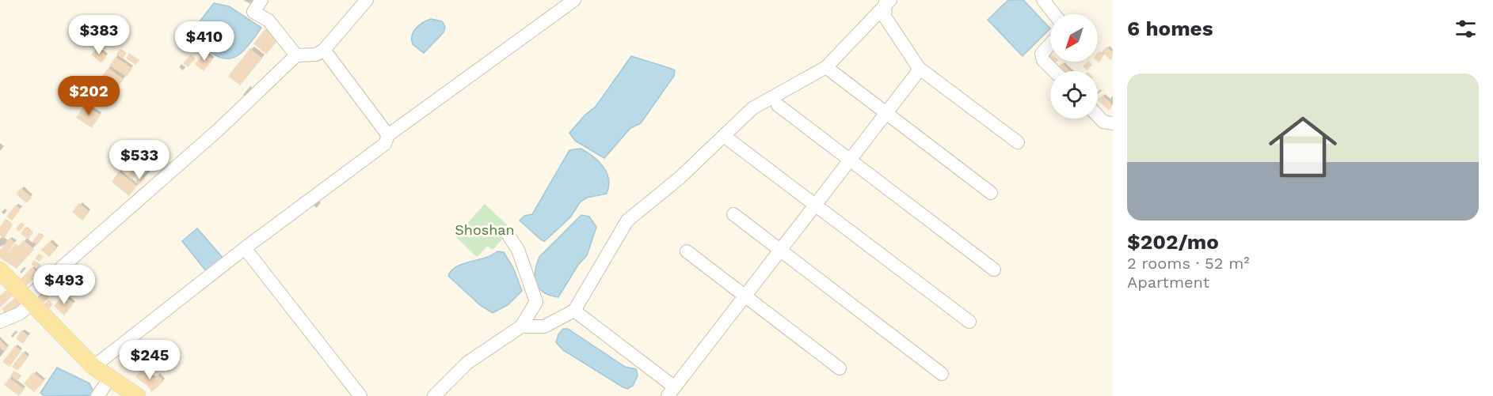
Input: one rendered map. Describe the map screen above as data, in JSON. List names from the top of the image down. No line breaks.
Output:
{"parks":["Shoshan"],"north":"bottom left","page":{"heading":"6 homes","price":["$383","$410","$202","$533","$493","$245"],"list":[{"name":"$202/mo","note":"2 rooms · 52 m² · Apartment"}]}}
